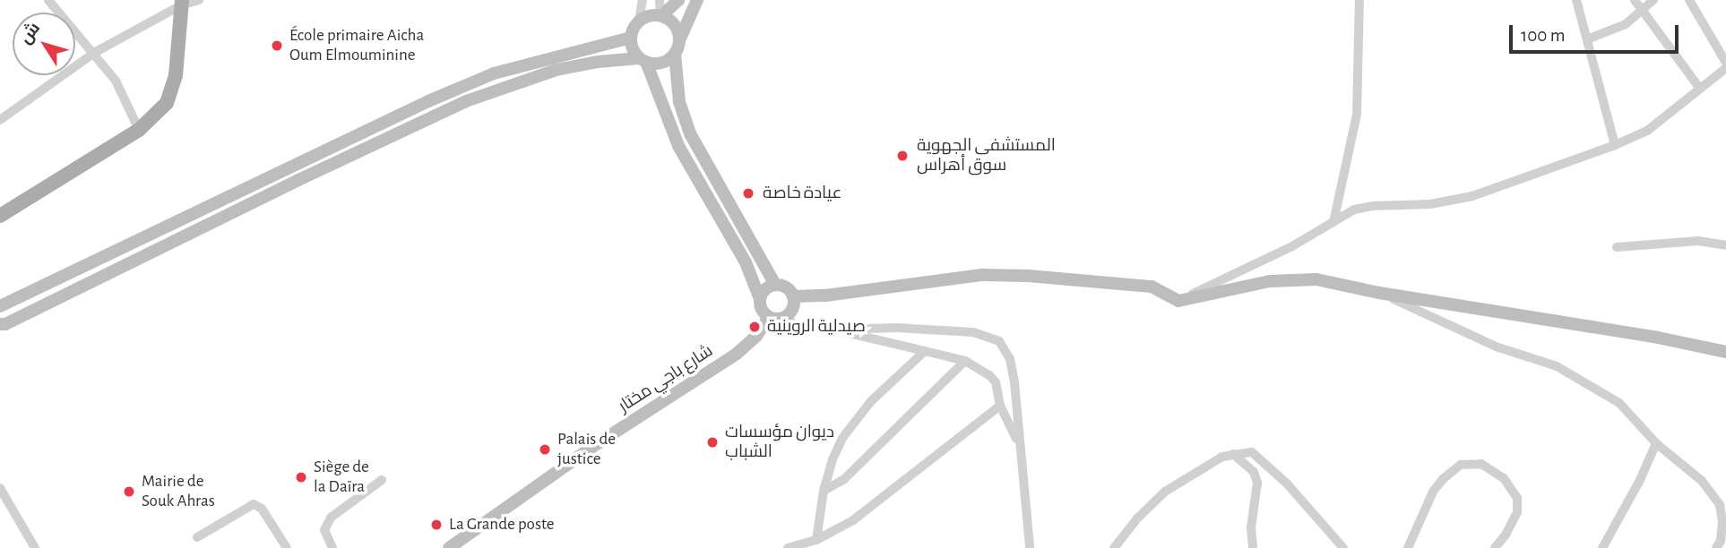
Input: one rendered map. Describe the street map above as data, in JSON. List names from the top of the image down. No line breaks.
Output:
{"streets":{"street":["شارع باجي مختار"]},"places":["École primaire Aicha Oum Elmouminine","المستشفى الجهوية سوق أهراس","عيادة خاصة","صيدلية الروينية","ديوان مؤسسات الشباب","Palais de justice","Siège de la Daïra","Mairie de Souk Ahras","La Grande poste"],"scale_bar":"100 m","north":"top left"}
